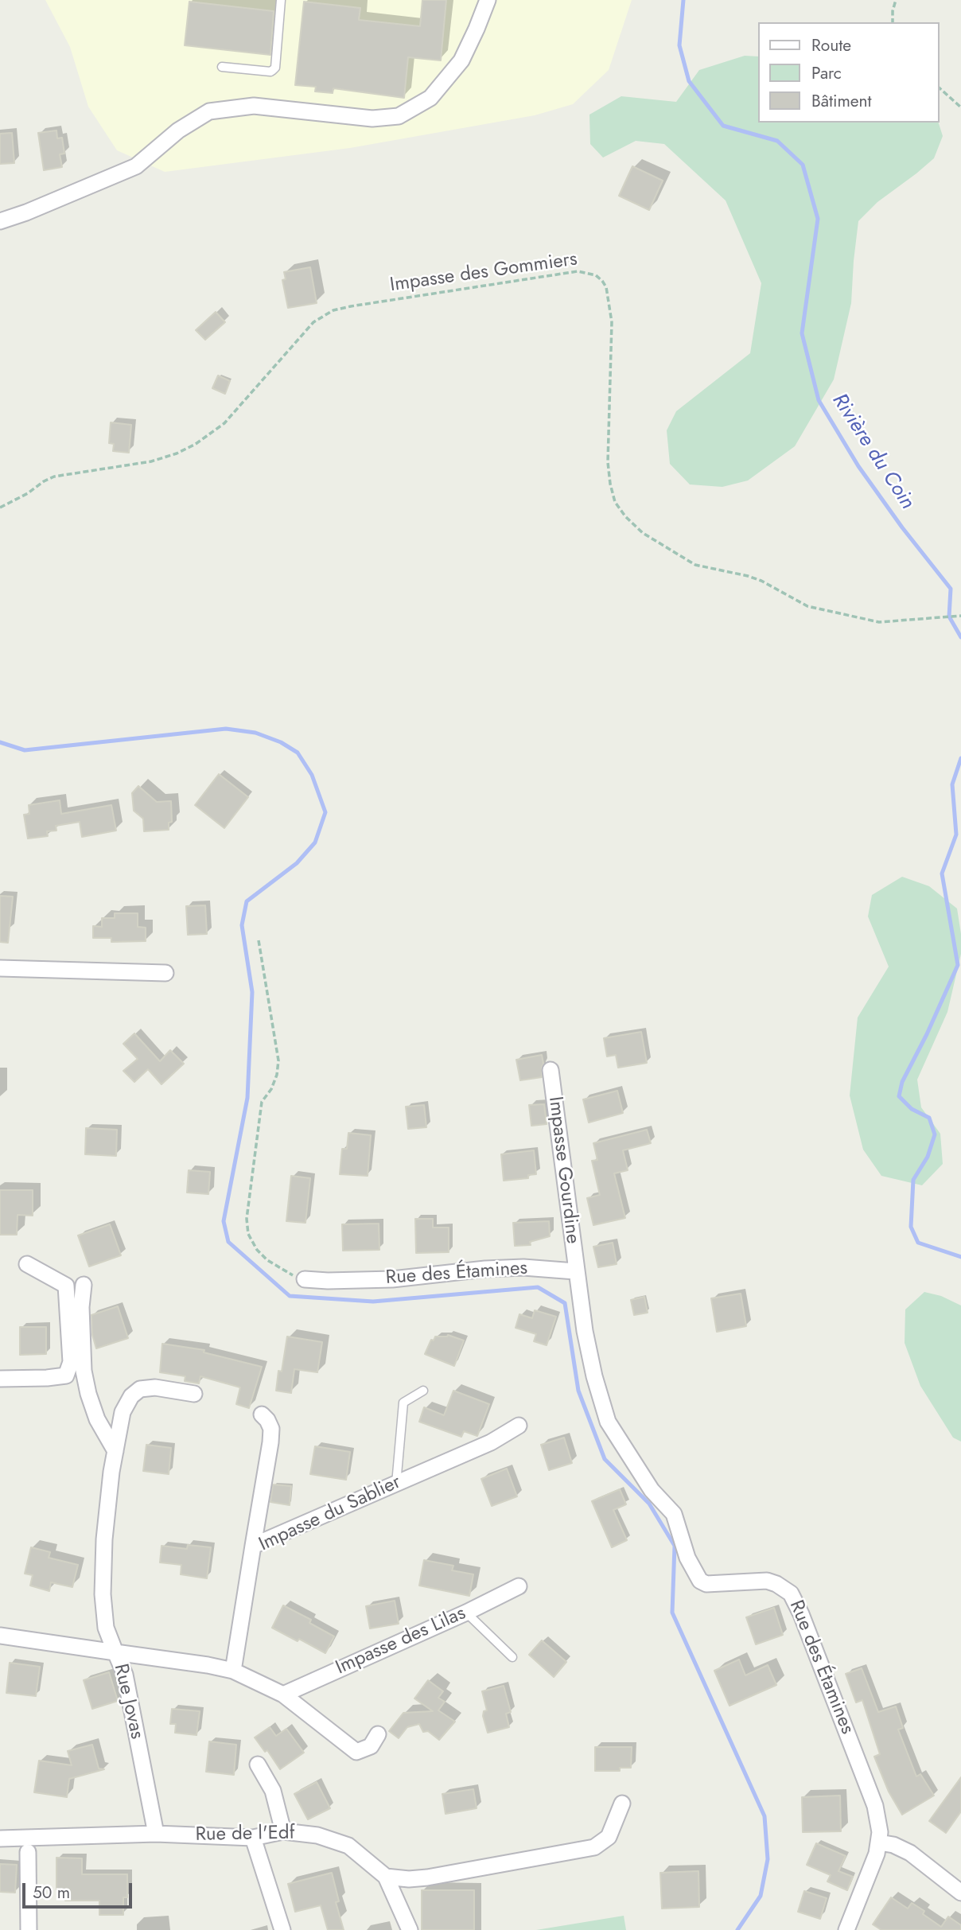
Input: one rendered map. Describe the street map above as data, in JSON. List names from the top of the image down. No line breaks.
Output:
{"streets":{"street":["Impasse Gourdine","Rue des Étamines","Impasse du Sablier","Impasse des Lilas","Rue Jovas","Rue de l'Edf"],"path":["Impasse des Gommiers"]},"crossings":[["Impasse Gourdine","Rue des Étamines"],["Rue Jovas","Rue de l'Edf"]],"water":["Rivière du Coin"],"legend":["Route","Parc","Bâtiment"],"scale_bar":"50 m"}
